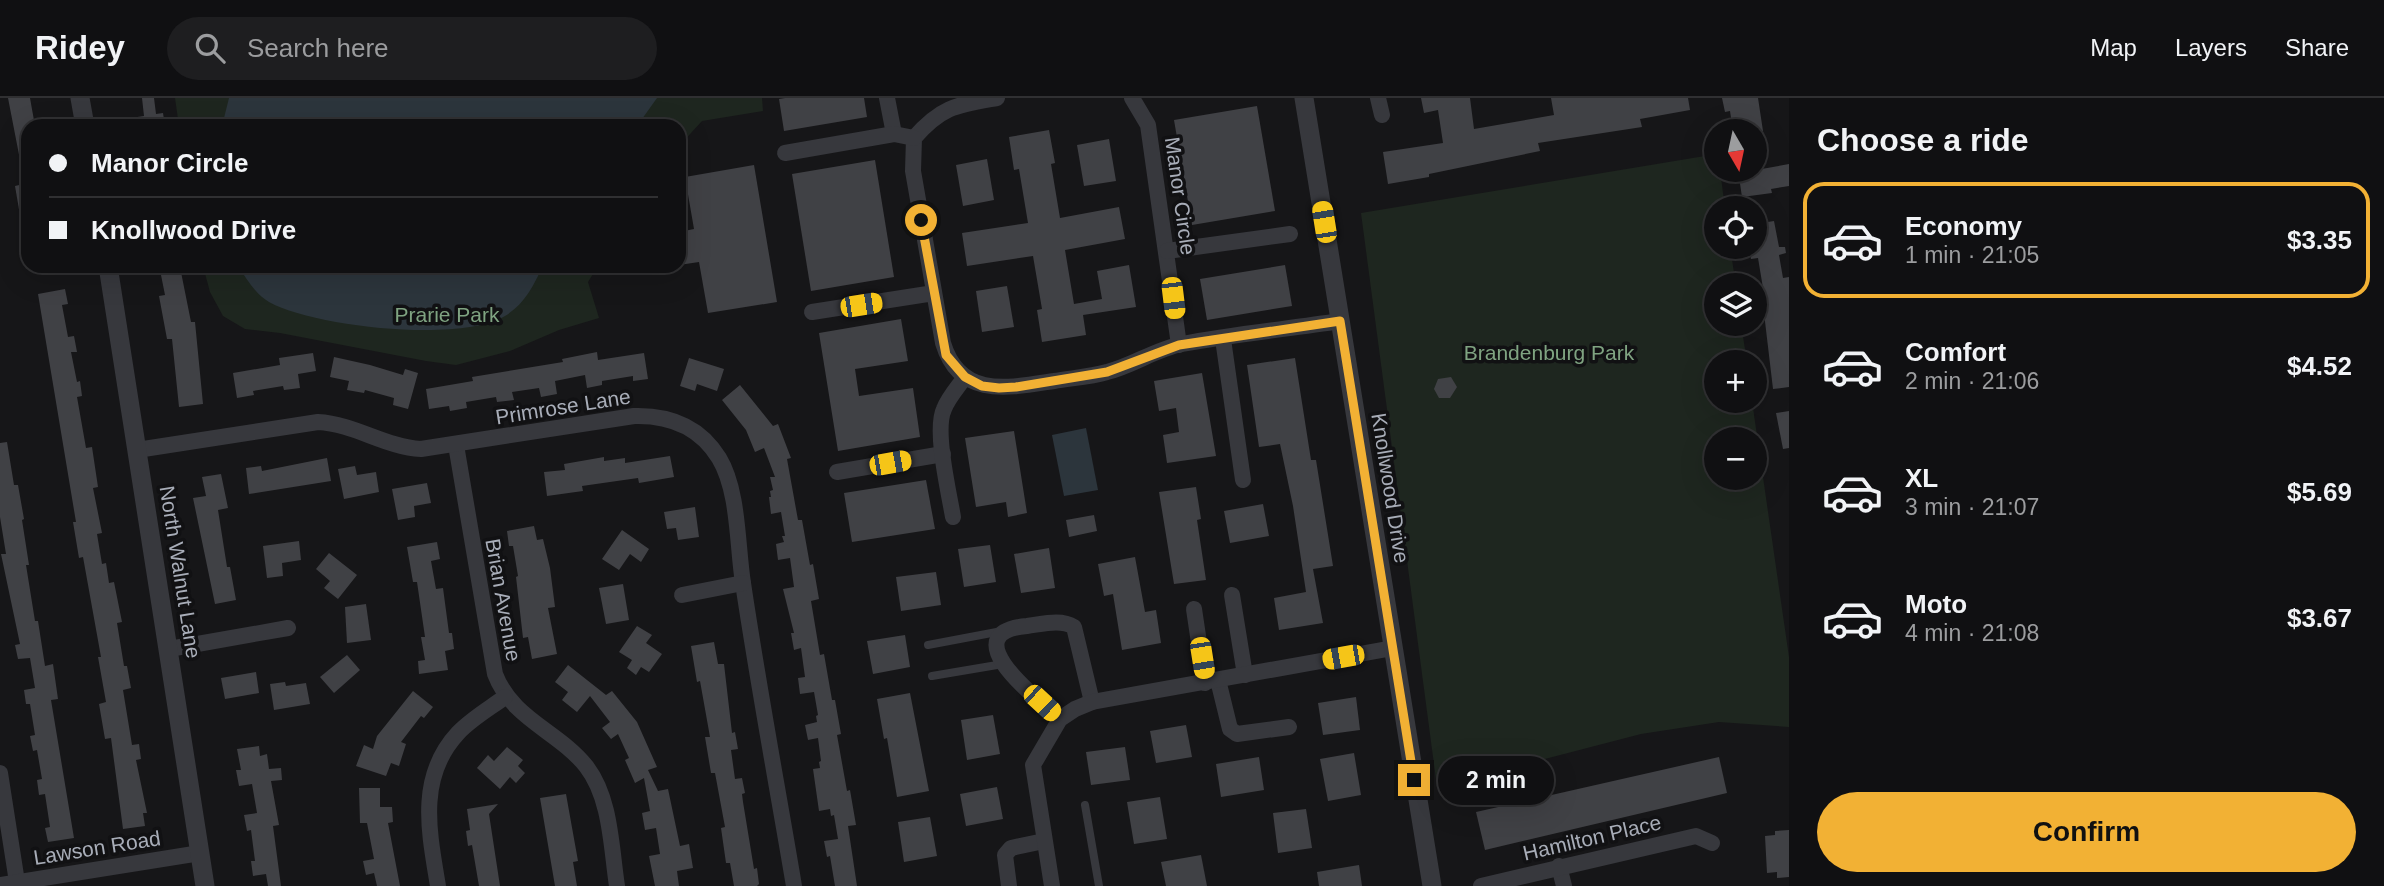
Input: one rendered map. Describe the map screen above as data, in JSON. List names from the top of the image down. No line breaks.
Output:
{"streets":{"street":["Manor Circle","Primrose Lane","Knollwood Drive","North Walnut Lane","Brian Avenue","Hamilton Place","Lawson Road"]},"crossings":[["Primrose Lane","North Walnut Lane"],["Primrose Lane","Brian Avenue"],["North Walnut Lane","Lawson Road"]],"parks":["Prarie Park","Brandenburg Park"],"north":"bottom","page":{"header":"Ridey","search":"Search here","nav":["Map","Layers","Share"],"heading":"Choose a ride","map_buttons":["+","−"],"banner":["Manor Circle","Knollwood Drive"],"list":[{"name":"Economy","note":"1 min · 21:05","value":"$3.35"},{"name":"Comfort","note":"2 min · 21:06","value":"$4.52"},{"name":"XL","note":"3 min · 21:07","value":"$5.69"},{"name":"Moto","note":"4 min · 21:08","value":"$3.67"}],"bubble":"2 min","buttons":"Confirm"}}
